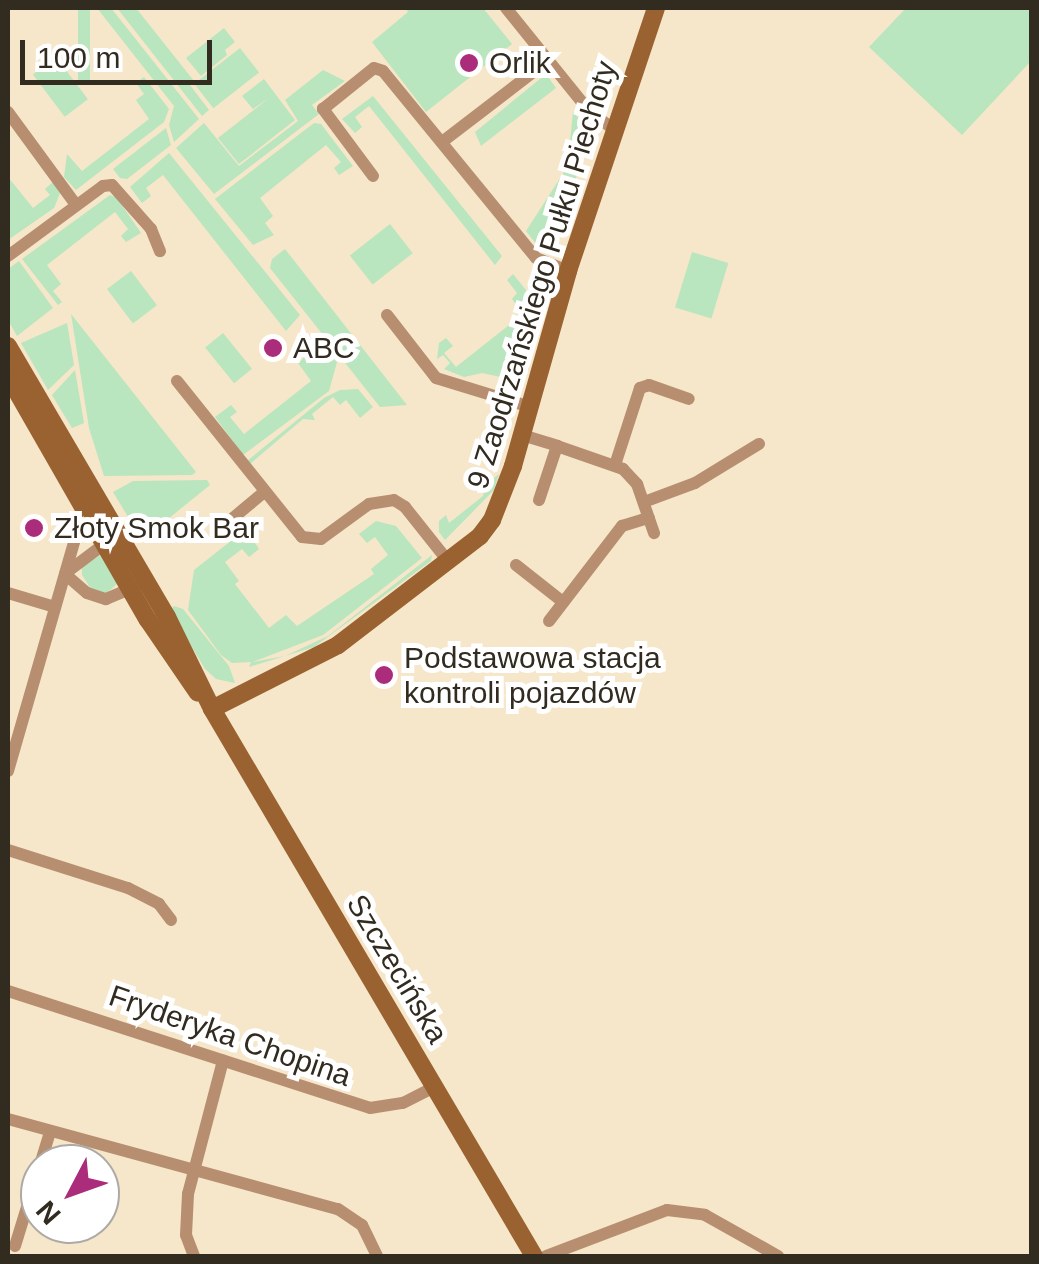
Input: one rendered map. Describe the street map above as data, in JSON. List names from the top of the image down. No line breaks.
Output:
{"streets":{"main road":["9 Zaodrzańskiego Pułku Piechoty","Szczecińska"],"street":["Fryderyka Chopina"]},"crossings":[["9 Zaodrzańskiego Pułku Piechoty","Szczecińska"],["Szczecińska","Fryderyka Chopina"]],"places":["Orlik","ABC","Złoty Smok Bar","Podstawowa stacja kontroli pojazdów"],"scale_bar":"100 m","north":"bottom left"}
